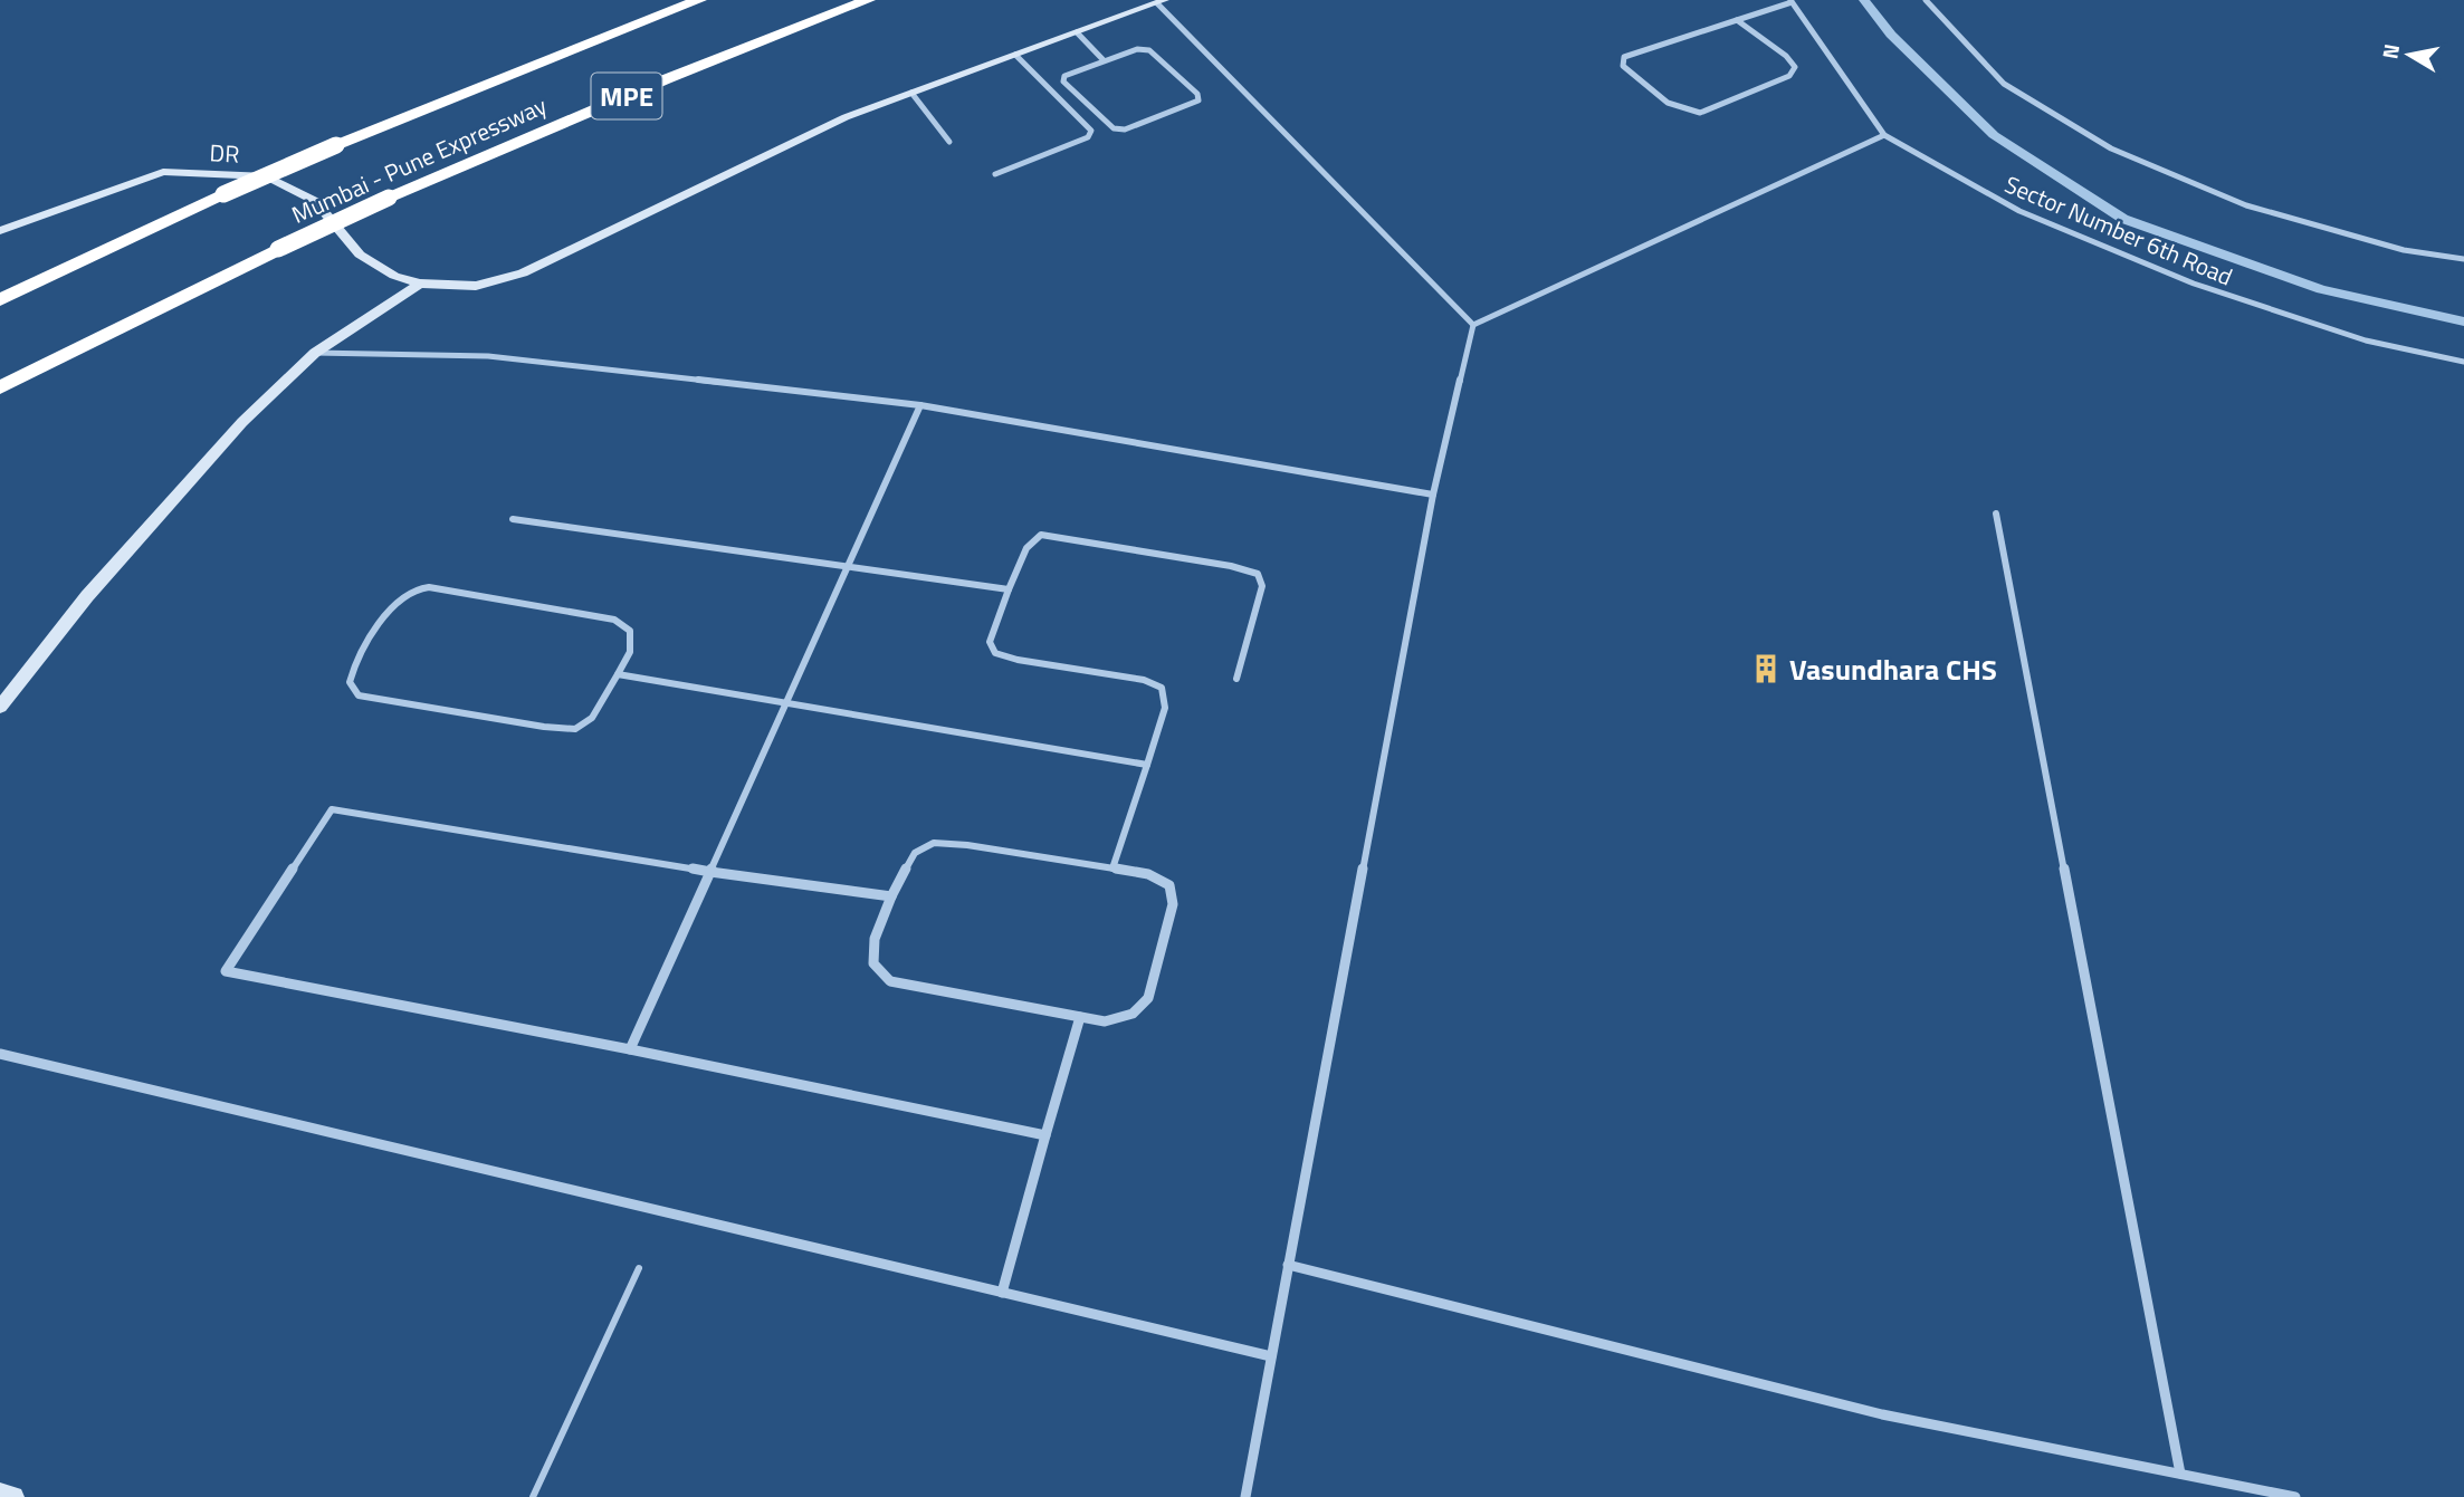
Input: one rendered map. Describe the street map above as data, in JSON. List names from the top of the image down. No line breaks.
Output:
{"streets":{"highway":["MPE","Mumbai - Pune Expressway"],"main road":["DR"],"street":["Sector Number 6th Road"]},"places":{"building":["Vasundhara CHS"]},"north":"left"}
